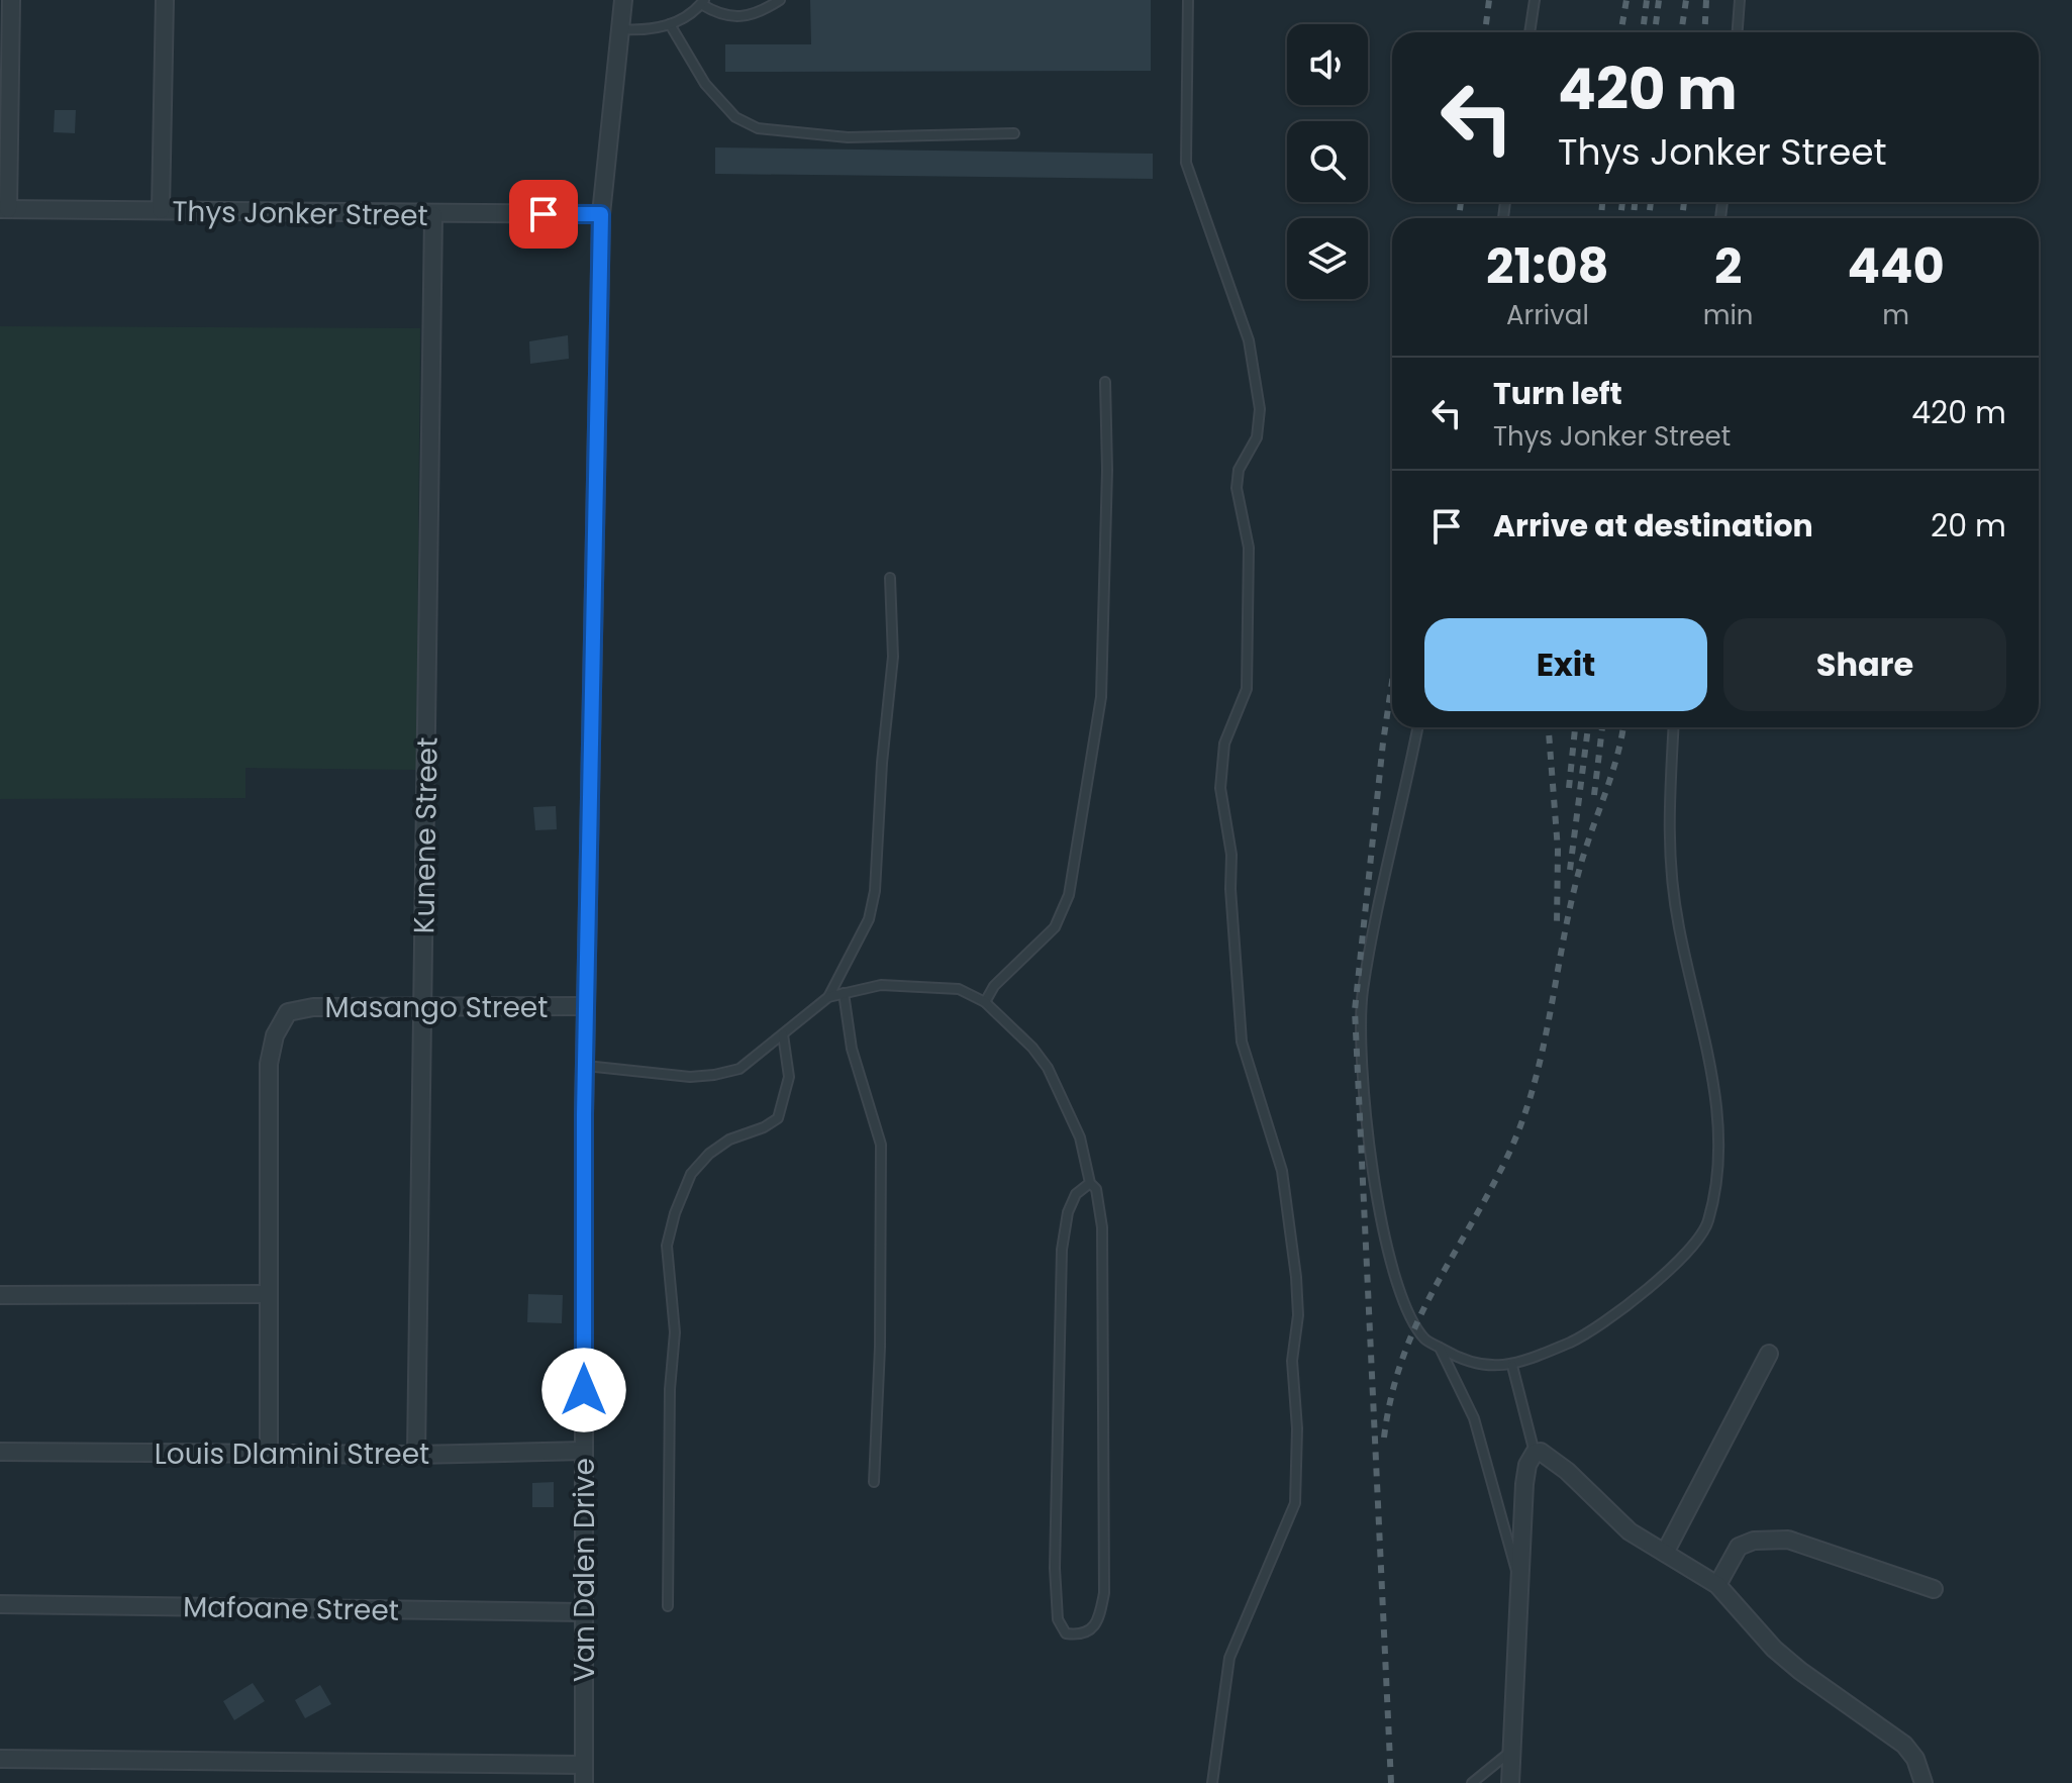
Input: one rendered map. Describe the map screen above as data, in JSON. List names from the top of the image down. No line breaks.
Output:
{"streets":{"street":["Thys Jonker Street","Kunene Street","Masango Street","Louis Dlamini Street","Van Dalen Drive","Mafoane Street"]},"crossings":[["Thys Jonker Street","Kunene Street"],["Thys Jonker Street","Van Dalen Drive"],["Kunene Street","Masango Street"],["Kunene Street","Louis Dlamini Street"],["Masango Street","Van Dalen Drive"],["Louis Dlamini Street","Van Dalen Drive"],["Van Dalen Drive","Mafoane Street"]],"page":{"turn":["420 m","Thys Jonker Street"],"eta":["21:08","Arrival","2","min","440","m"],"list":[{"name":"Turn left","note":"Thys Jonker Street","value":"420 m"},{"name":"Arrive at destination","value":"20 m"}],"buttons":["Exit","Share"]}}
